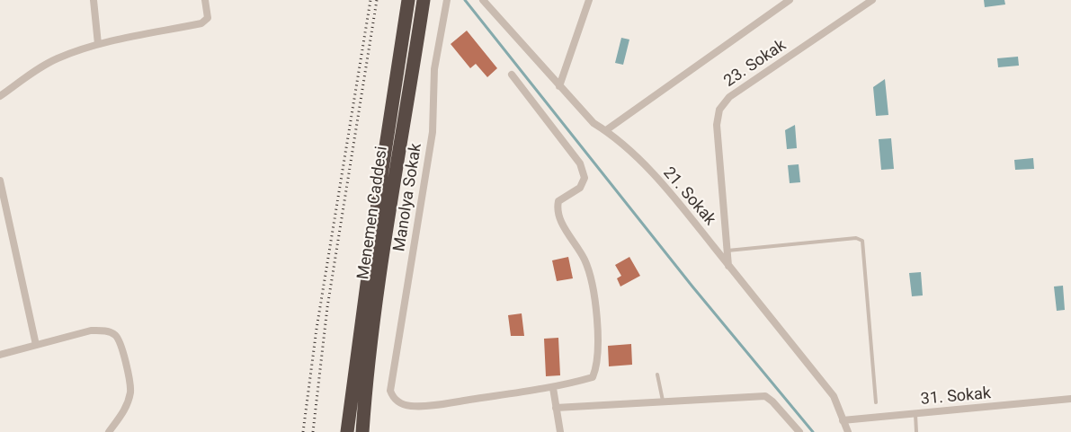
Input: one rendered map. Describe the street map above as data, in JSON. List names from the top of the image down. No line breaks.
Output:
{"streets":{"highway":["Menemen Caddesi"],"street":["23. Sokak","21. Sokak","Manolya Sokak","31. Sokak"]},"crossings":[["23. Sokak","21. Sokak"],["21. Sokak","31. Sokak"]]}
